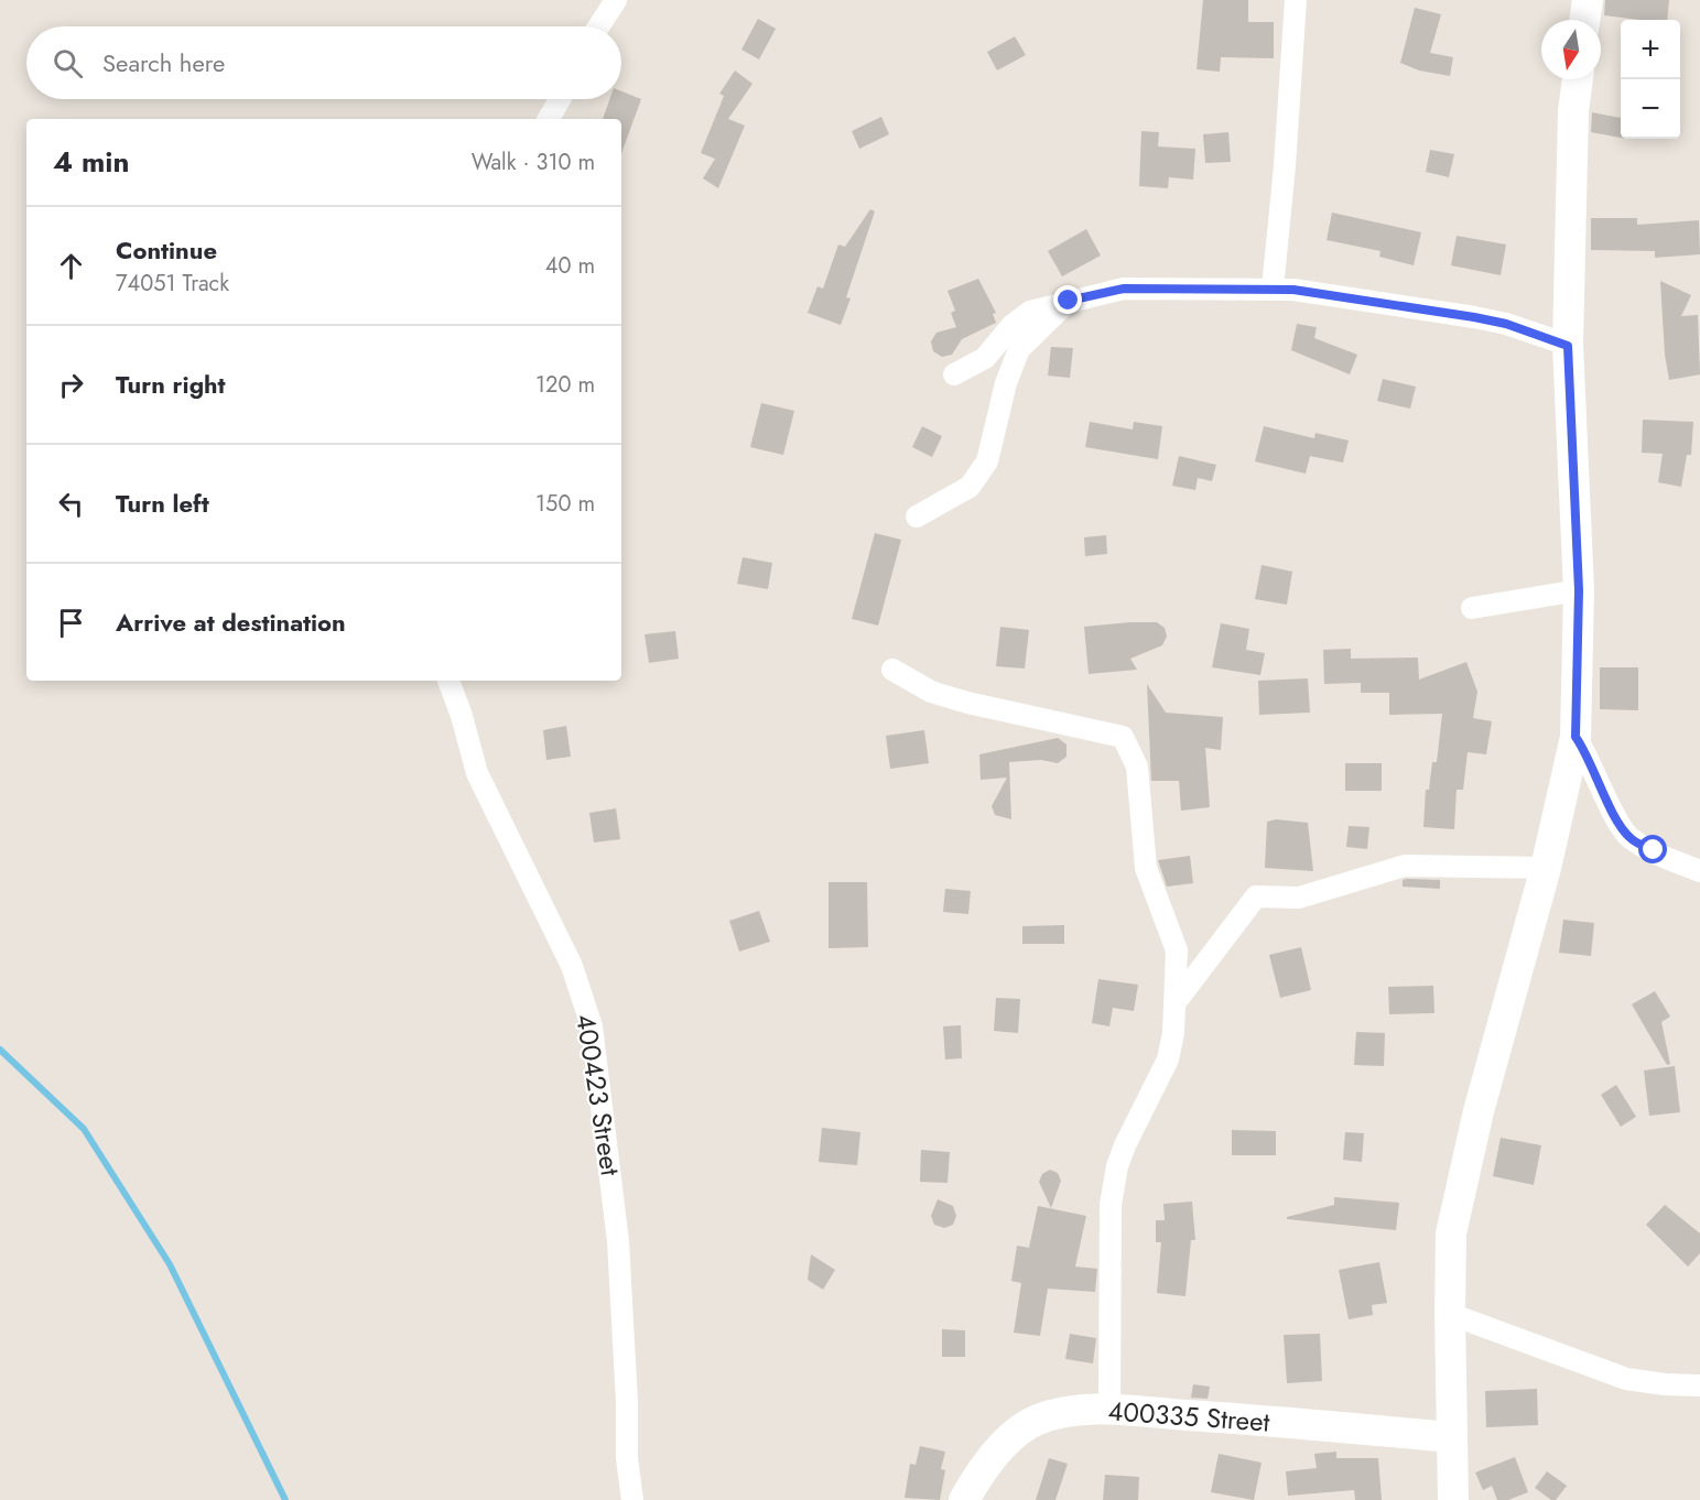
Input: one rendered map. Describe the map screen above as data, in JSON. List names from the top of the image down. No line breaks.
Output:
{"streets":{"street":["400423 Street","400335 Street"]},"north":"bottom","page":{"map_buttons":["+","−"],"search":"Search here","heading":["4 min","Walk · 310 m"],"list":[["Continue","74051 Track","40 m"],["Turn right","120 m"],["Turn left","150 m"],"Arrive at destination"]}}
